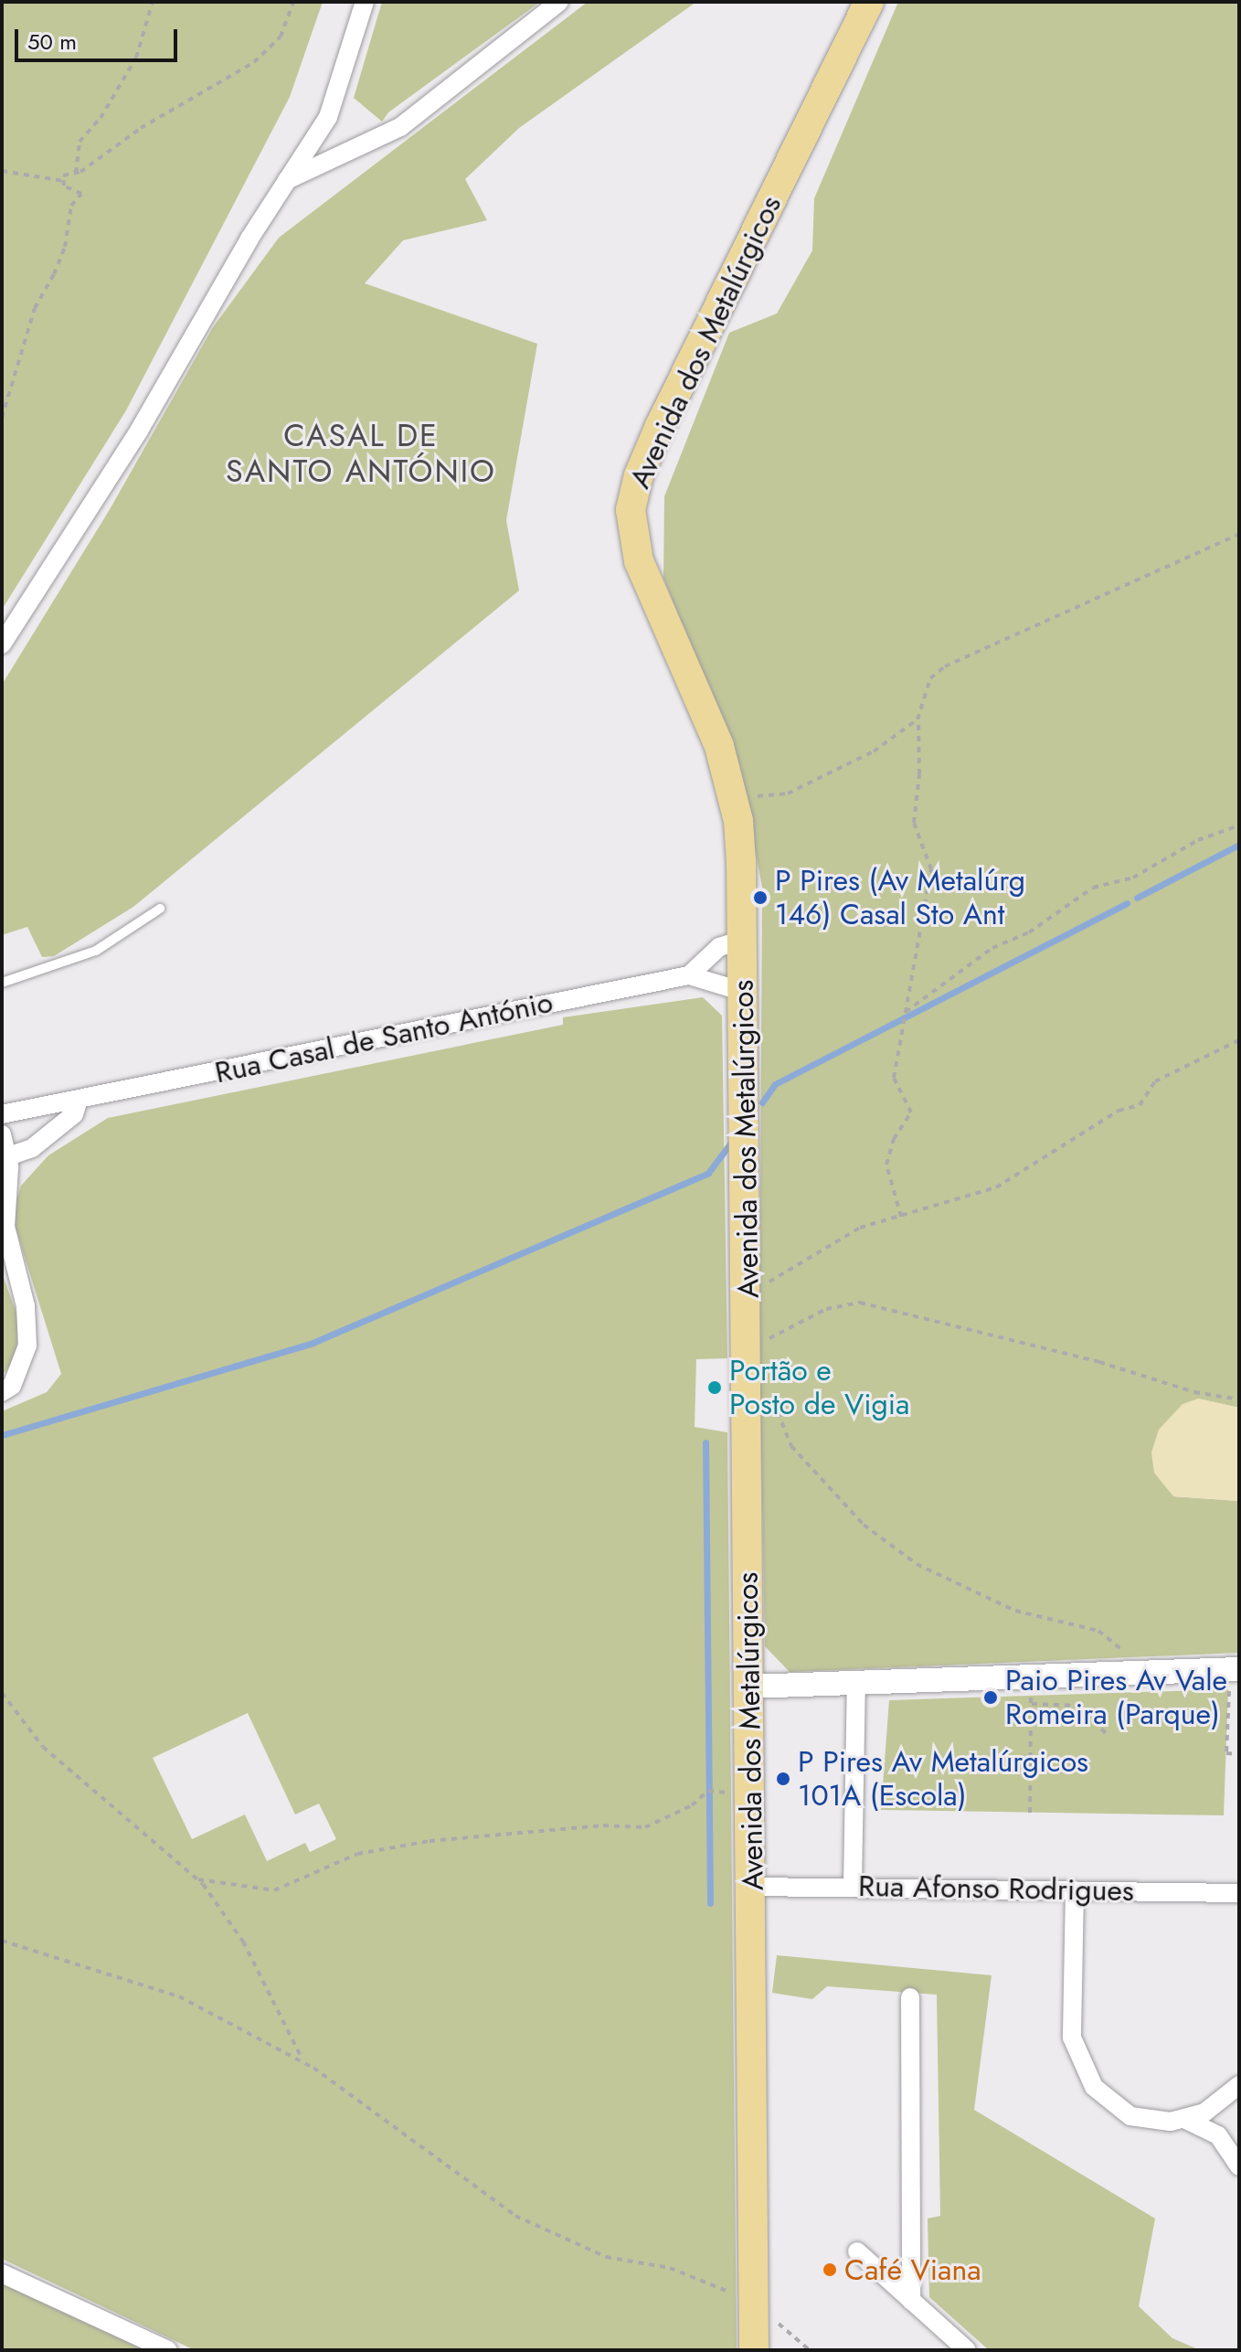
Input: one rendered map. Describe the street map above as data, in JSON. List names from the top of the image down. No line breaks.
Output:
{"streets":{"main road":["Avenida dos Metalúrgicos"],"street":["Rua Casal de Santo António","Rua Afonso Rodrigues"]},"crossings":[["Avenida dos Metalúrgicos","Rua Casal de Santo António"],["Avenida dos Metalúrgicos","Rua Afonso Rodrigues"]],"districts":["CASAL DE SANTO ANTÓNIO"],"places":["P Pires (Av Metalúrg 146) Casal Sto Ant","Portão e Posto de Vigia","Paio Pires Av Vale Romeira (Parque)","P Pires Av Metalúrgicos 101A (Escola)","Café Viana"],"scale_bar":"50 m"}
